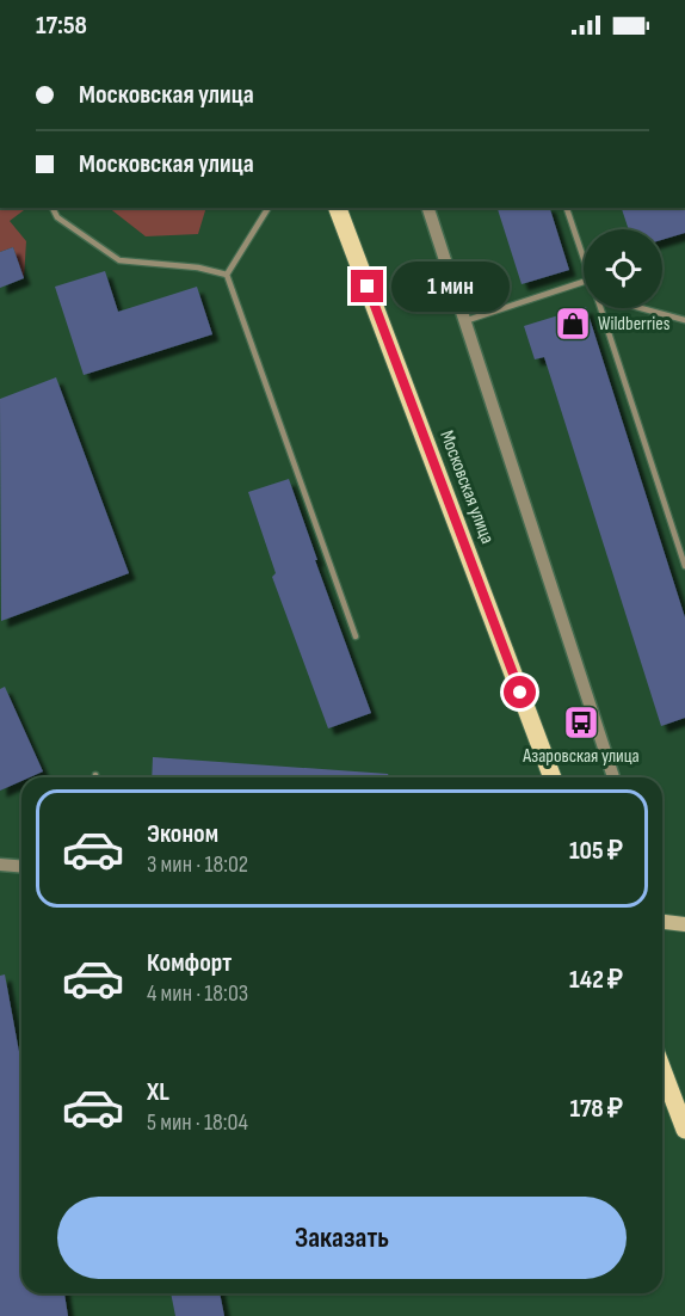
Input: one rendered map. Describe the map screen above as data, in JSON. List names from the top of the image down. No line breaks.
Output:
{"streets":{"main road":["Московская улица"]},"places":{"shop":["Wildberries"],"bus stop":["Азаровская улица"]},"page":{"status":"17:58","banner":["Московская улица","Московская улица"],"bubble":"1 мин","list":[{"name":"Эконом","note":"3 мин · 18:02","value":"105 ₽"},{"name":"Комфорт","note":"4 мин · 18:03","value":"142 ₽"},{"name":"XL","note":"5 мин · 18:04","value":"178 ₽"}],"buttons":"Заказать"}}
